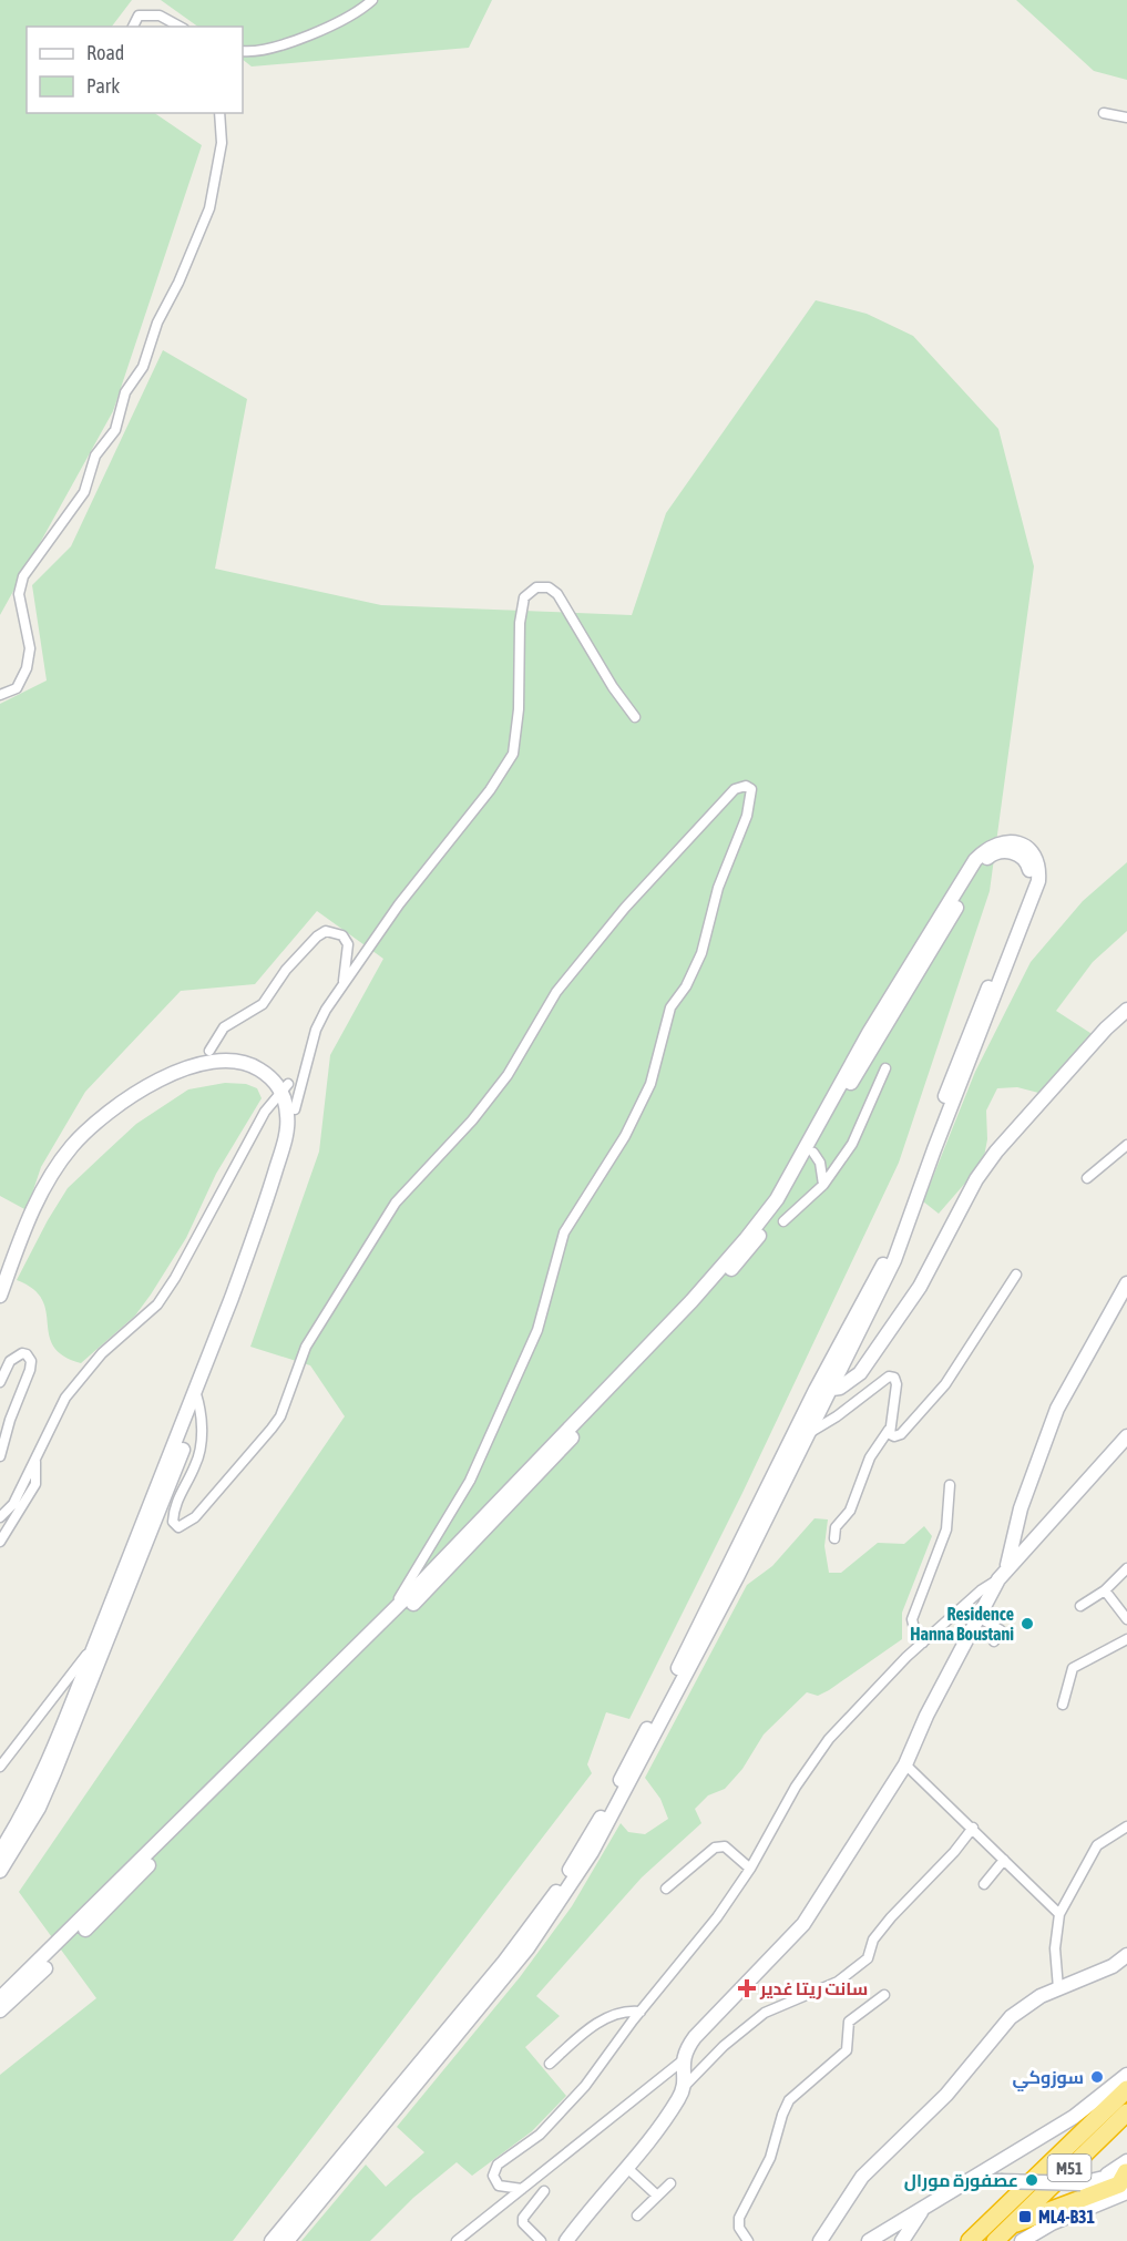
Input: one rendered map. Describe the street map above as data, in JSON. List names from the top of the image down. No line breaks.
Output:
{"streets":{"highway":["M51"]},"places":{"other":["Residence Hanna Boustani","سوزوكي","عصفورة مورال"],"health":["سانت ريتا غدير"],"transit":["ML4-B31"]},"legend":["Road","Park"]}
